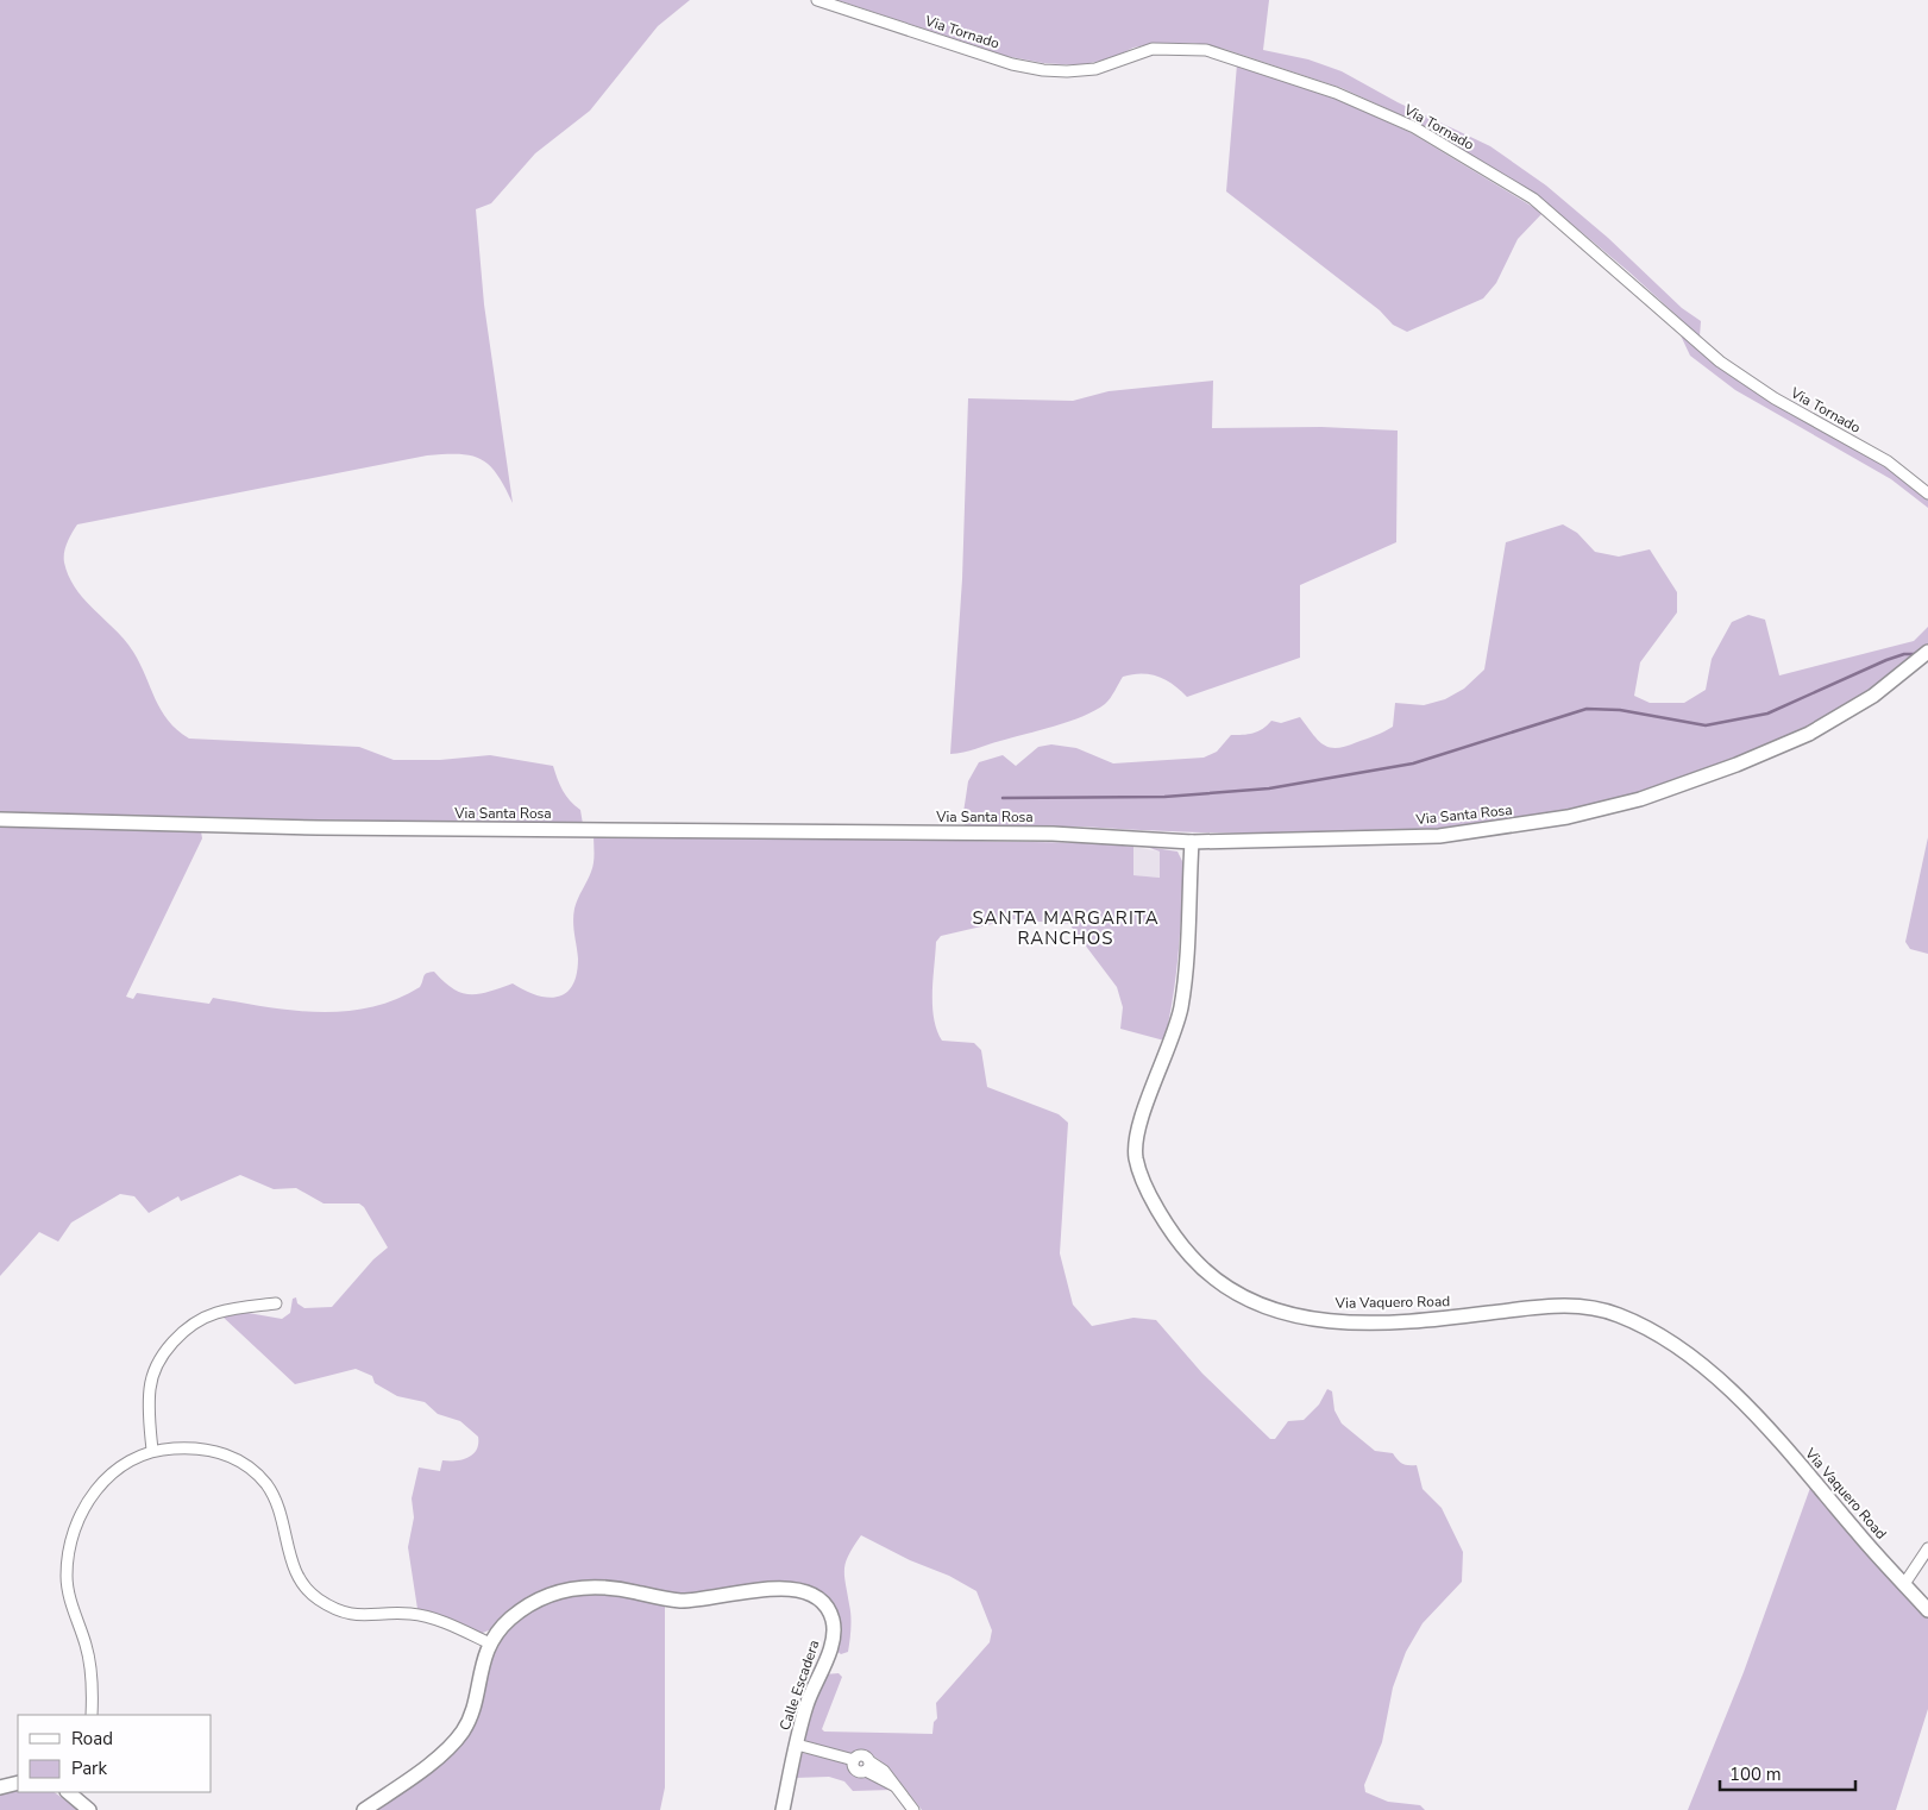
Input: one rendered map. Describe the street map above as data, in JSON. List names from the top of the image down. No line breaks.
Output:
{"streets":{"street":["Via Tornado","Via Santa Rosa","Via Vaquero Road","Calle Escadera"]},"crossings":[["Via Santa Rosa","Via Vaquero Road"]],"districts":["SANTA MARGARITA RANCHOS"],"legend":["Road","Park"],"scale_bar":"100 m"}
